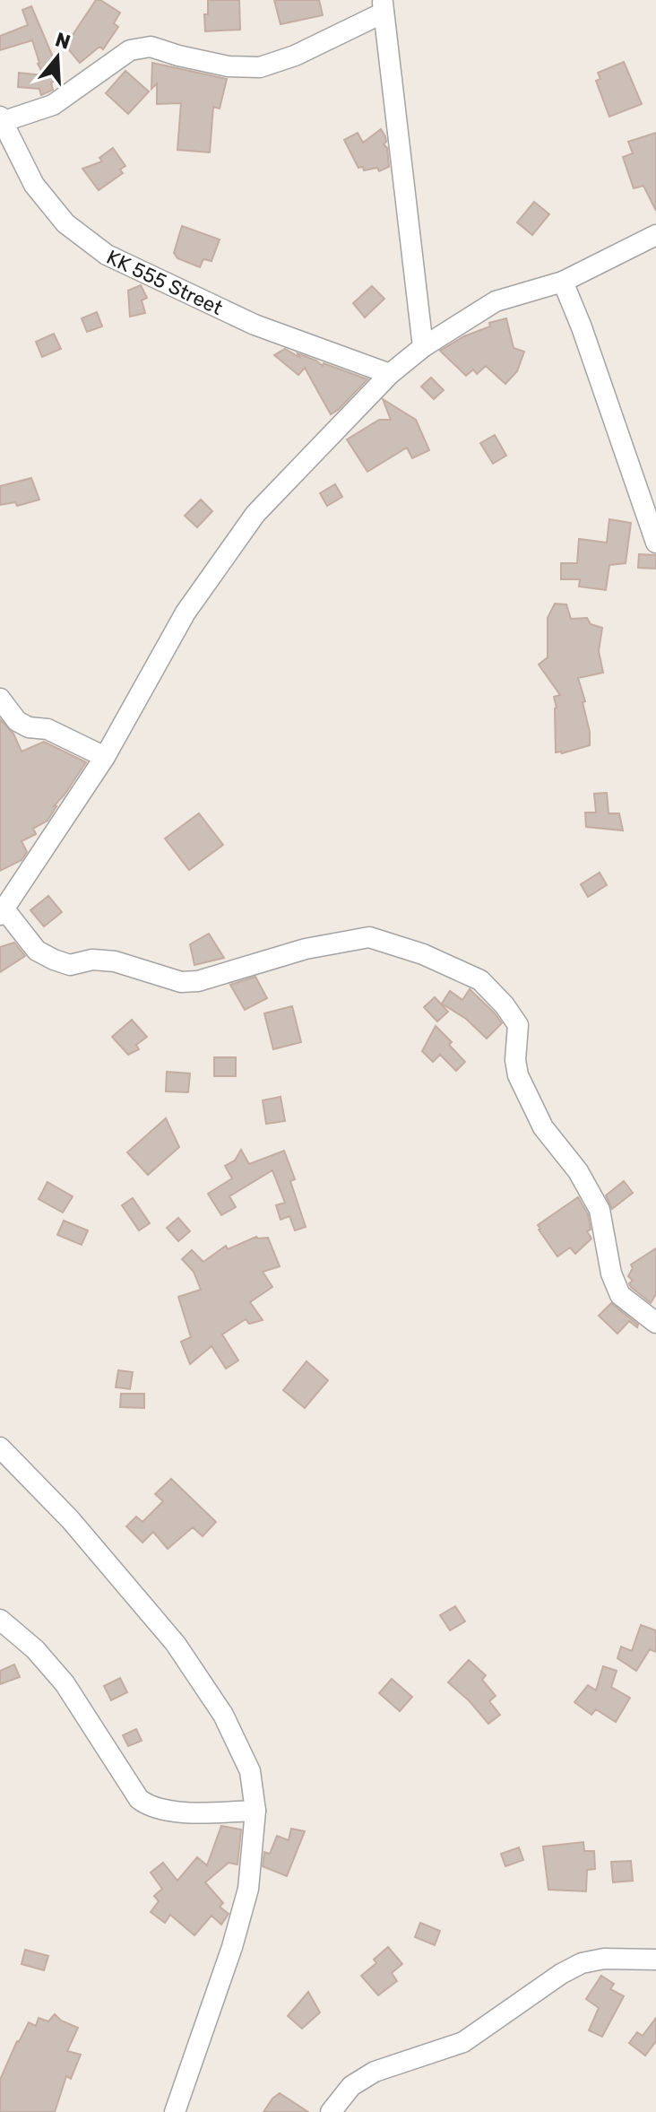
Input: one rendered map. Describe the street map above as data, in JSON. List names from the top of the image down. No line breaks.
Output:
{"streets":{"street":["KK 555 Street"]},"north":"top"}
